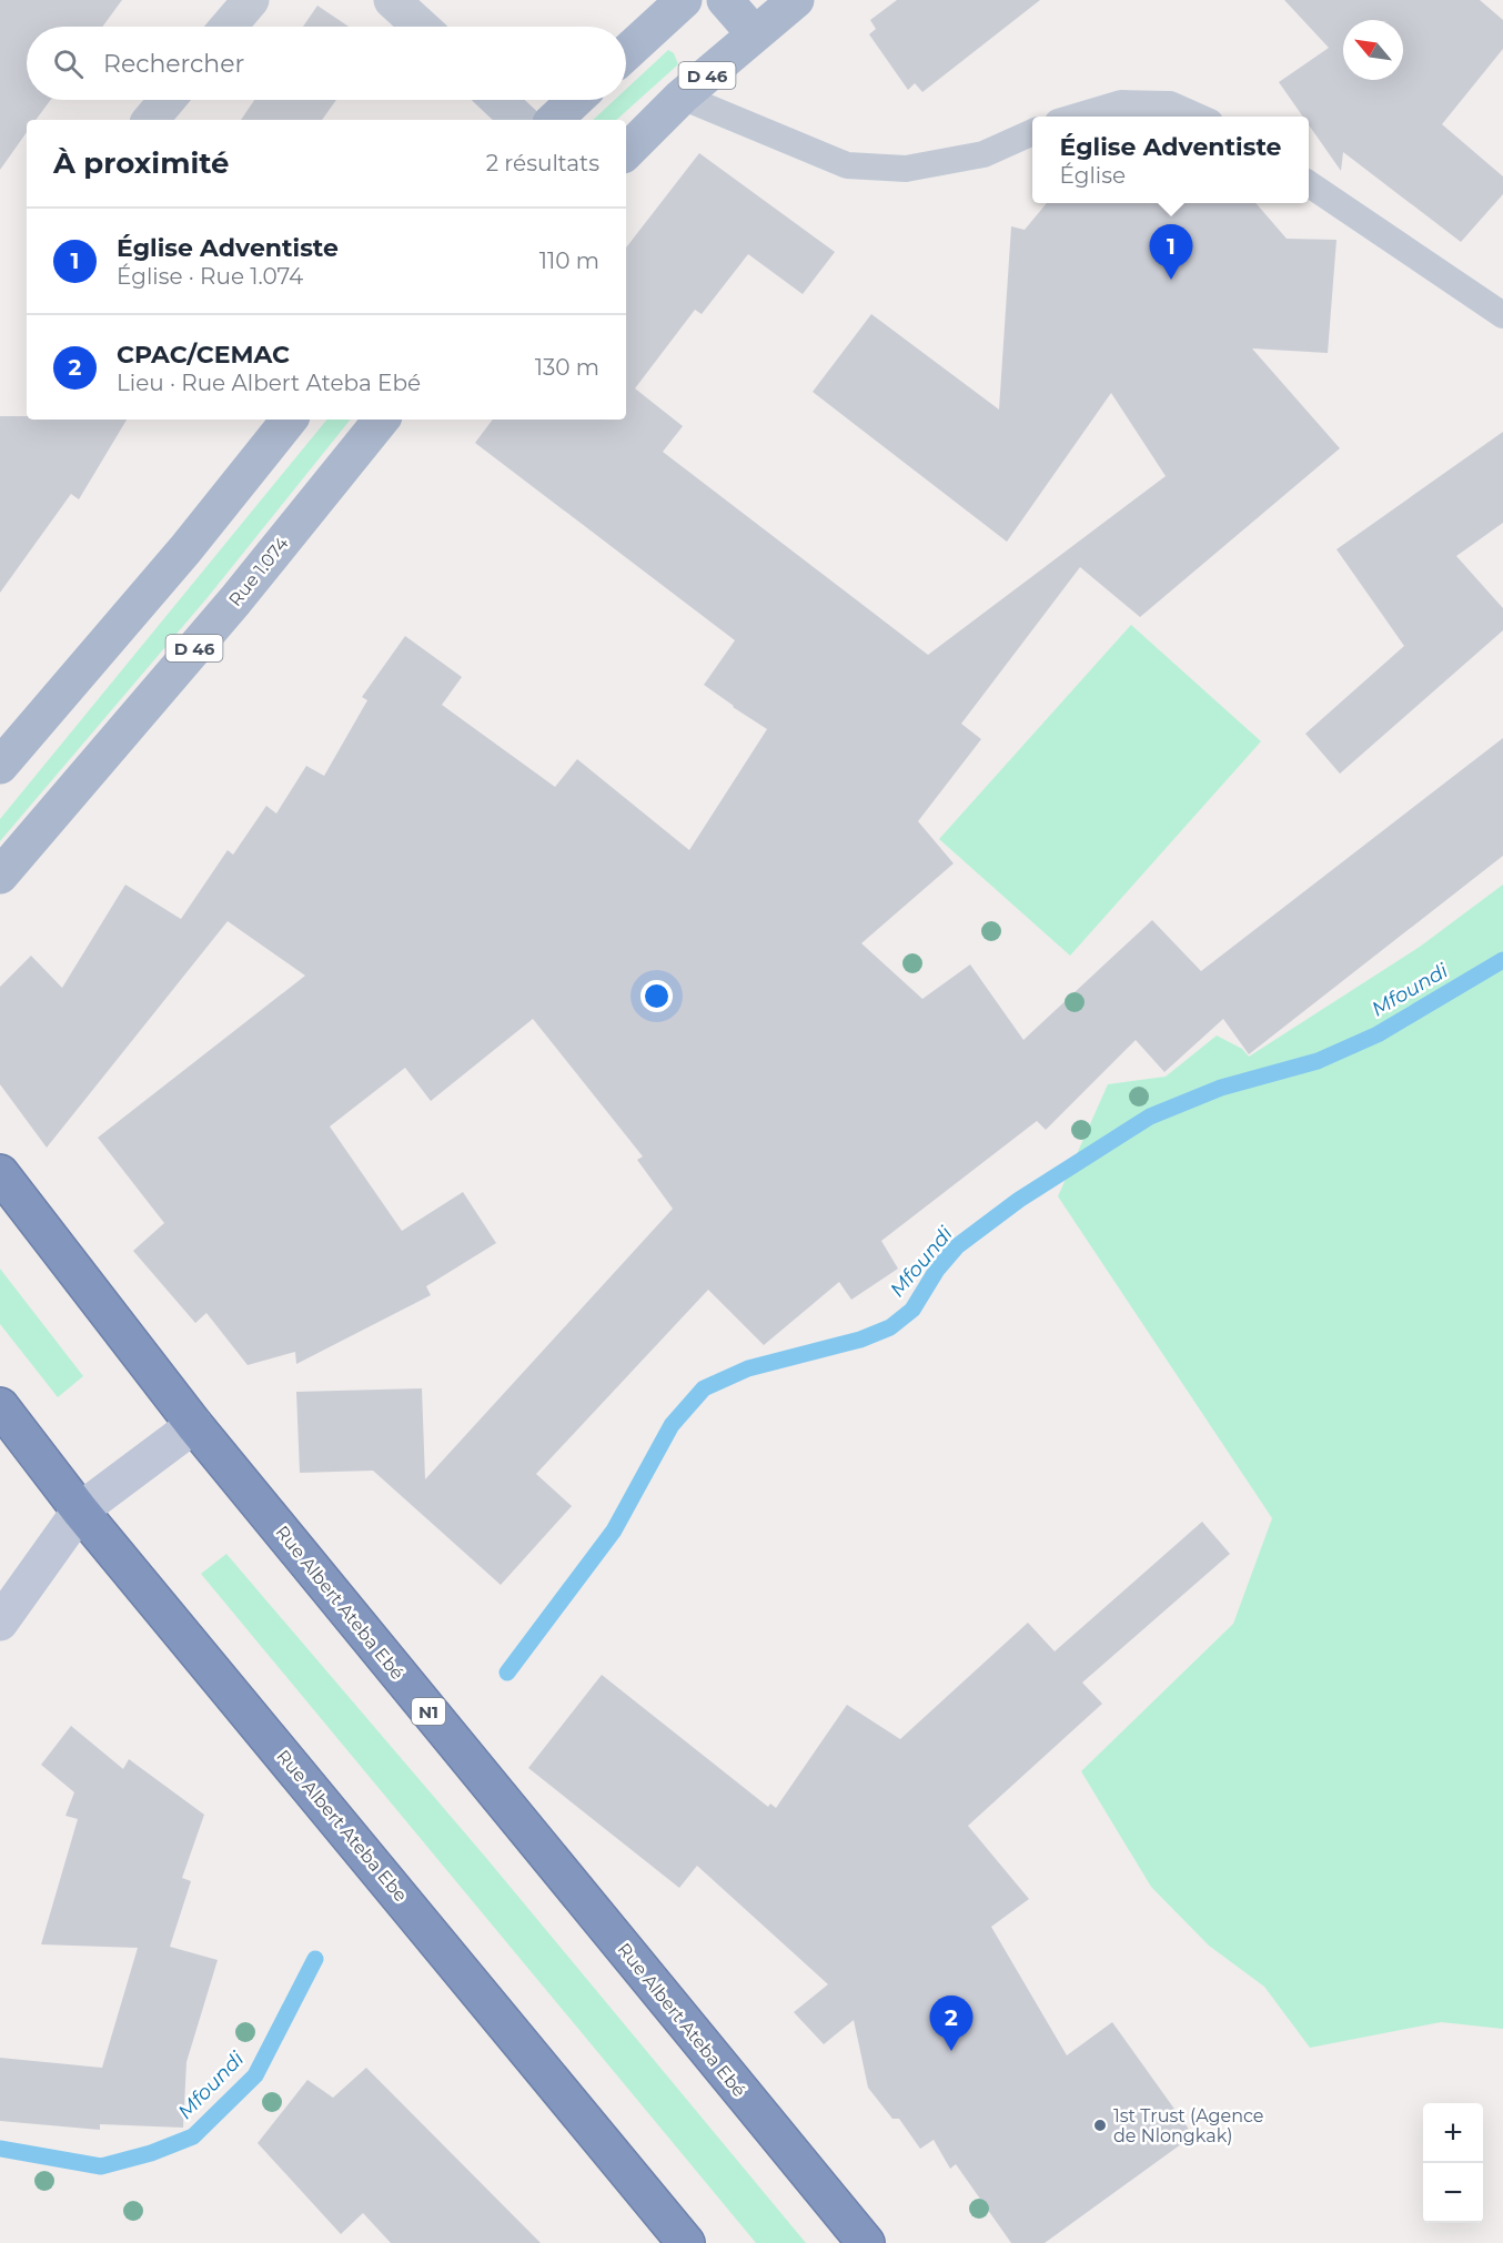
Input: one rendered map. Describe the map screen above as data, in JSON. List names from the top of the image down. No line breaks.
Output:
{"streets":{"highway":["Rue Albert Ateba Ebé","N1","Rue Albert Ateba Ebe"],"main road":["D 46","Rue 1.074"]},"water":["Mfoundi"],"places":["1st Trust (Agence de Nlongkak)"],"north":"top left","page":{"search":"Rechercher","popup":["Église Adventiste","Église"],"heading":["À proximité","2 résultats"],"list":[{"mark":"1","name":"Église Adventiste","note":"Église · Rue 1.074","value":"110 m"},{"mark":"2","name":"CPAC/CEMAC","note":"Lieu · Rue Albert Ateba Ebé","value":"130 m"}],"pins":["1","2"],"map_buttons":["+","−"]}}
